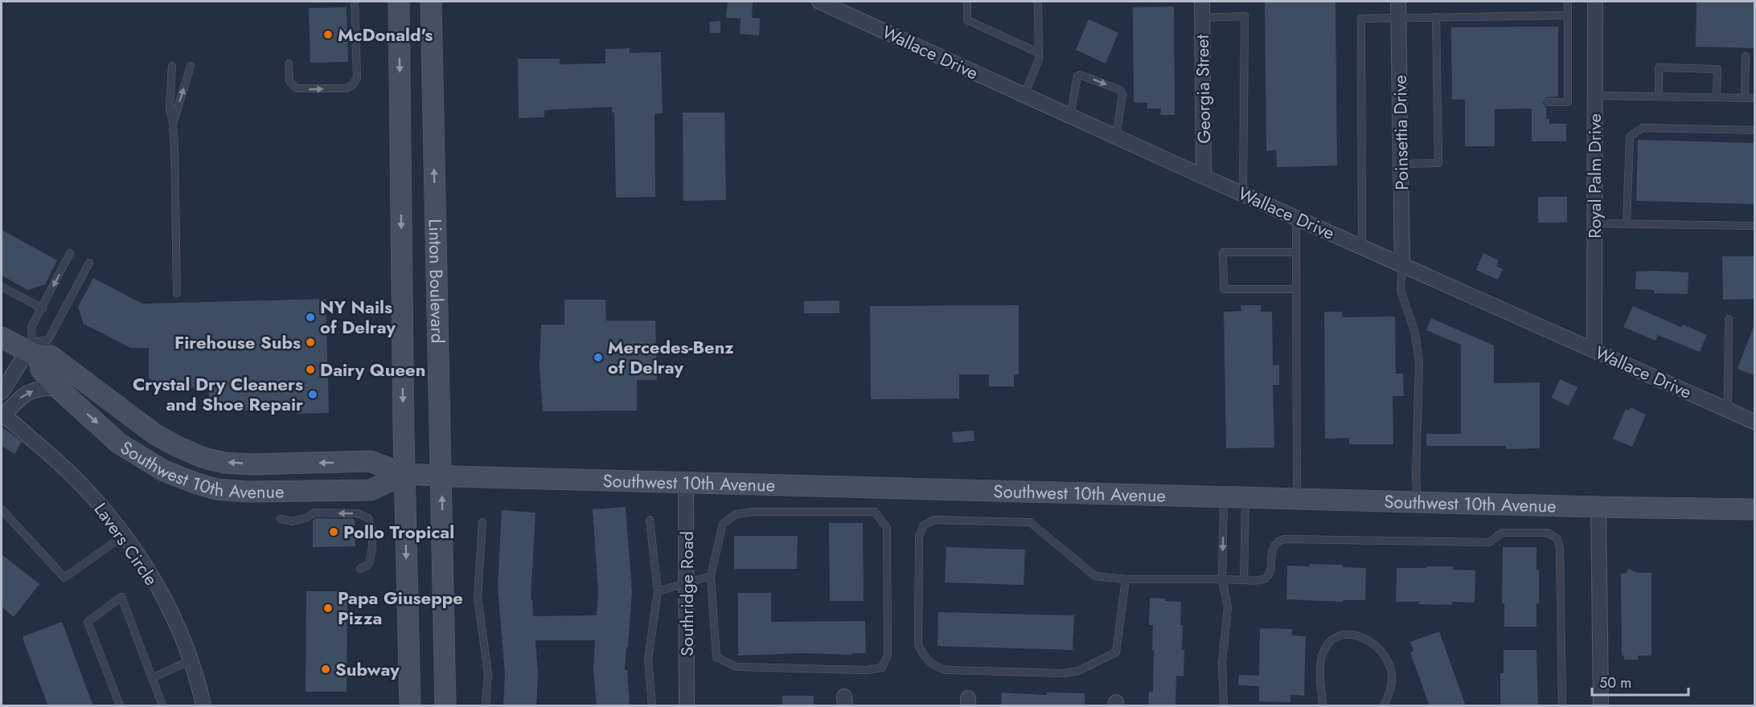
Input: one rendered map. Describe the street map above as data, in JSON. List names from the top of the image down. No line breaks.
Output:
{"streets":{"street":["Wallace Drive","Georgia Street","Poinsettia Drive","Royal Palm Drive","Linton Boulevard","Southwest 10th Avenue","Lavers Circle","Southridge Road"]},"crossings":[["Wallace Drive","Georgia Street"],["Wallace Drive","Poinsettia Drive"],["Wallace Drive","Royal Palm Drive"],["Linton Boulevard","Southwest 10th Avenue"],["Southwest 10th Avenue","Southridge Road"]],"places":["McDonald's","NY Nails of Delray","Firehouse Subs","Mercedes-Benz of Delray","Dairy Queen","Crystal Dry Cleaners and Shoe Repair","Pollo Tropical","Papa Giuseppe Pizza","Subway"],"scale_bar":"50 m"}
